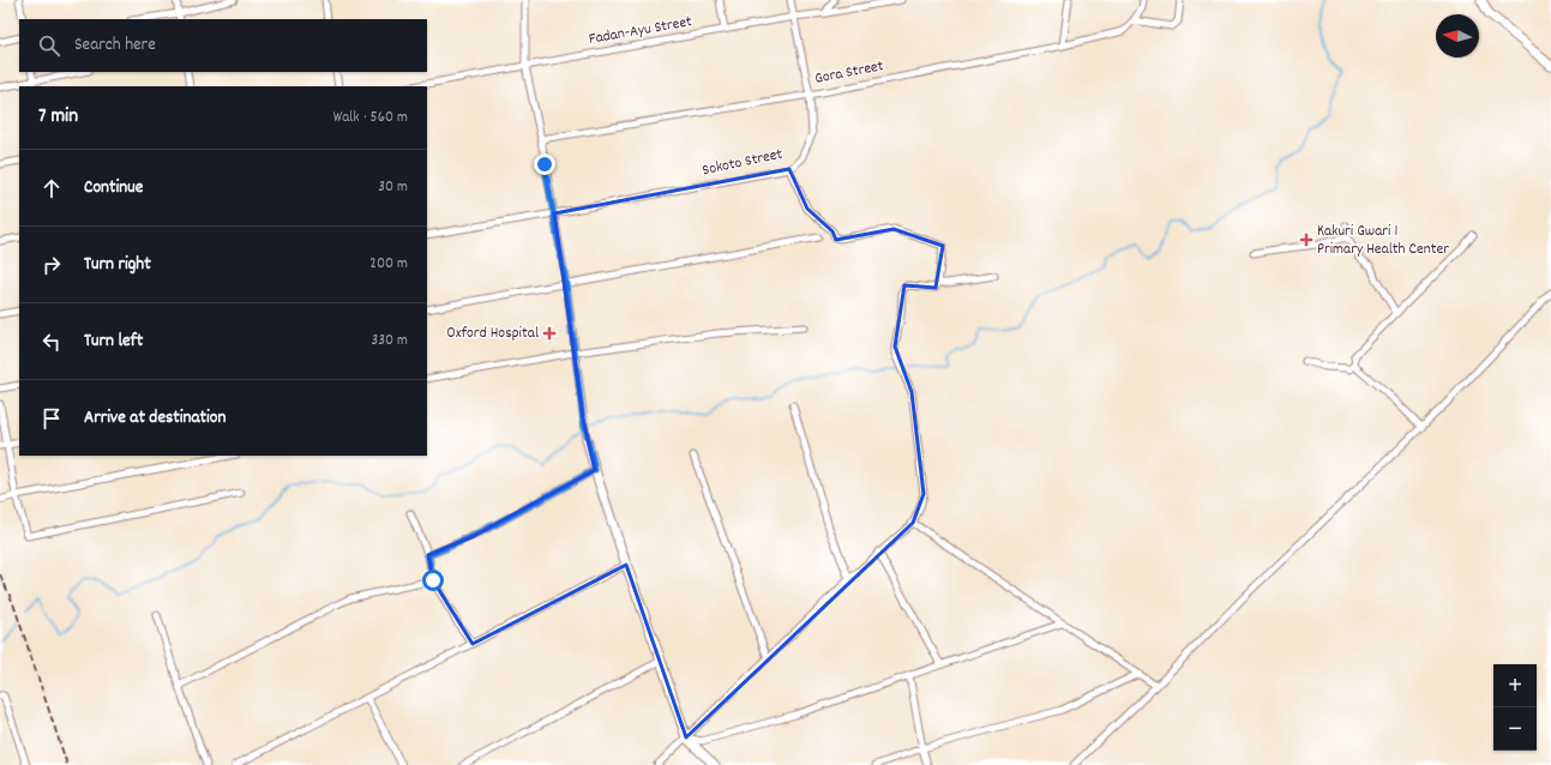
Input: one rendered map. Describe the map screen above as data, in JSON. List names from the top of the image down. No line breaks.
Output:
{"streets":{"street":["Fadan-Ayu Street","Gora Street","Sokoto Street"]},"crossings":[["Fadan-Ayu Street","Sokoto Street"],["Gora Street","Sokoto Street"]],"places":{"health":["Kakuri Gwari 1 Primary Health Center","Oxford Hospital"]},"north":"left","page":{"search":"Search here","heading":["7 min","Walk · 560 m"],"list":[["Continue","30 m"],["Turn right","200 m"],["Turn left","330 m"],"Arrive at destination"],"map_buttons":["+","−"]}}
